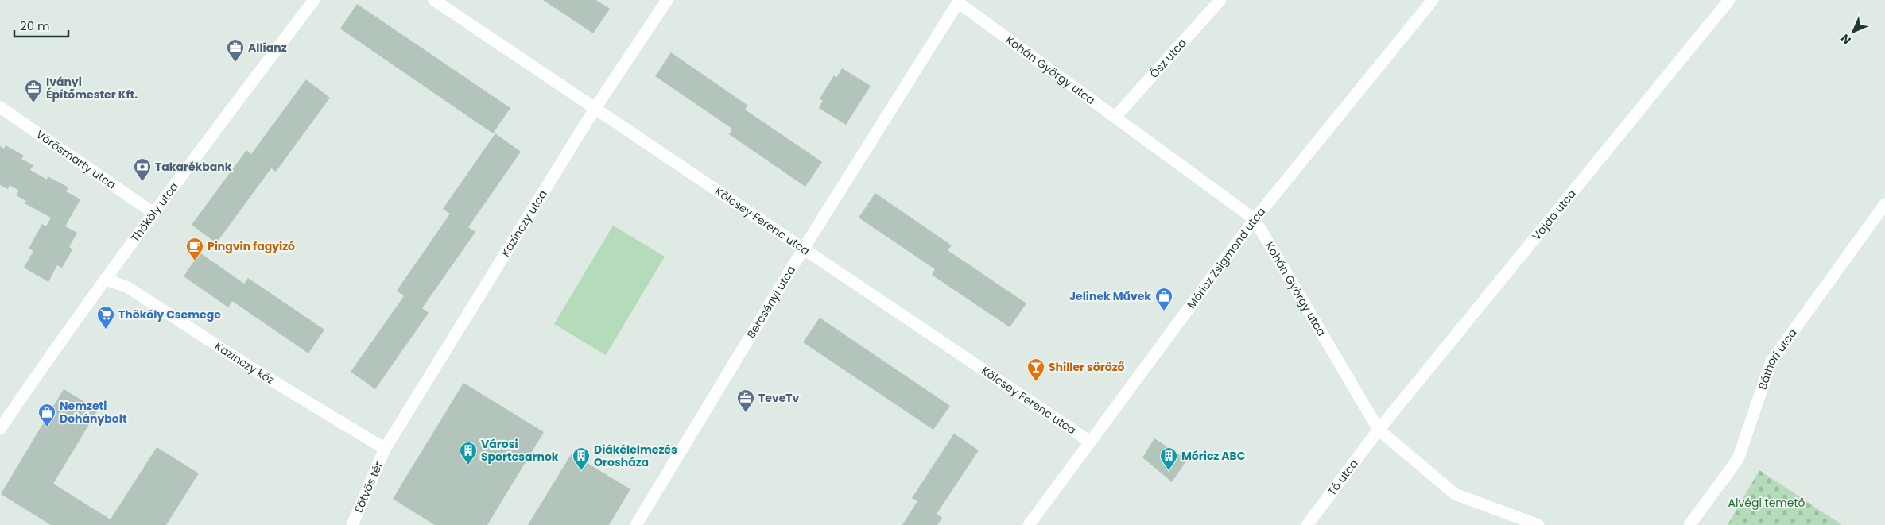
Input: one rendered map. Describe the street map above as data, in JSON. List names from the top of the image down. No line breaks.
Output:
{"streets":{"street":["Ősz utca","Kohán György utca","Vörösmarty utca","Thököly utca","Vajda utca","Kölcsey Ferenc utca","Kazinczy utca","Móricz Zsigmond utca","Bercsényi utca","Báthori utca","Kazinczy köz","Tó utca","Eötvös tér"]},"crossings":[["Ősz utca","Kohán György utca"],["Kohán György utca","Vajda utca"],["Kohán György utca","Móricz Zsigmond utca"],["Kohán György utca","Bercsényi utca"],["Kohán György utca","Tó utca"],["Vörösmarty utca","Thököly utca"],["Thököly utca","Kazinczy köz"],["Vajda utca","Tó utca"],["Kölcsey Ferenc utca","Kazinczy utca"],["Kölcsey Ferenc utca","Móricz Zsigmond utca"],["Kölcsey Ferenc utca","Bercsényi utca"],["Kazinczy utca","Kazinczy köz"],["Kazinczy utca","Eötvös tér"],["Kazinczy köz","Eötvös tér"]],"parks":["Alvégi temető"],"places":{"office":["Allianz","Iványi Építőmester Kft.","TeveTv"],"bank":["Takarékbank"],"cafe":["Pingvin fagyizó"],"shop":["Jelinek Művek","Nemzeti Dohánybolt"],"supermarket":["Thököly Csemege"],"bar":["Shiller söröző"],"building":["Városi Sportcsarnok","Diákélelmezés Orosháza","Móricz ABC"]},"scale_bar":"20 m","north":"bottom left"}
